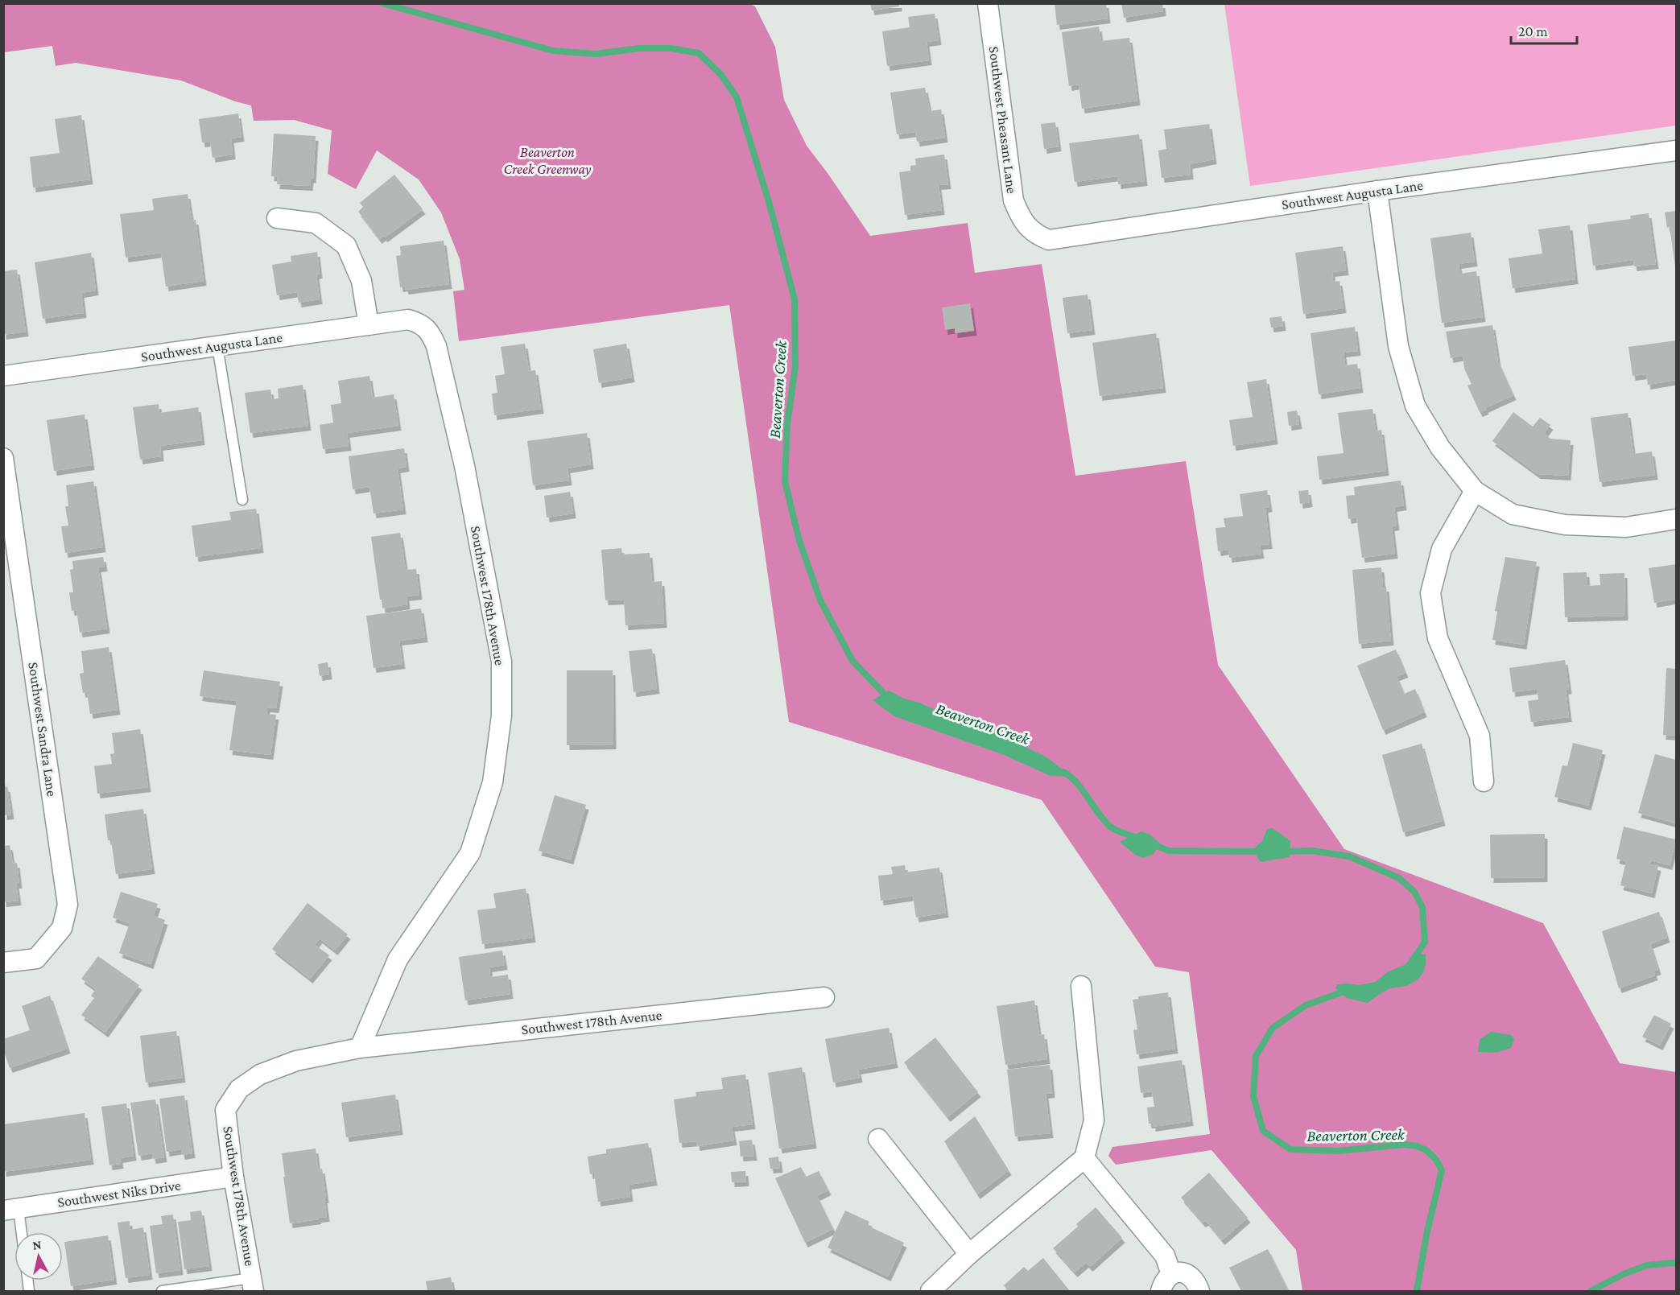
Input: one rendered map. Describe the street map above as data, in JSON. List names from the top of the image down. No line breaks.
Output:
{"streets":{"street":["Southwest Pheasant Lane","Southwest Augusta Lane","Southwest 178th Avenue","Southwest Sandra Lane","Southwest Niks Drive"]},"crossings":[["Southwest Pheasant Lane","Southwest Augusta Lane"],["Southwest Augusta Lane","Southwest 178th Avenue"],["Southwest 178th Avenue","Southwest Niks Drive"]],"water":["Beaverton Creek"],"parks":["Beaverton Creek Greenway"],"scale_bar":"20 m","north":"top"}
